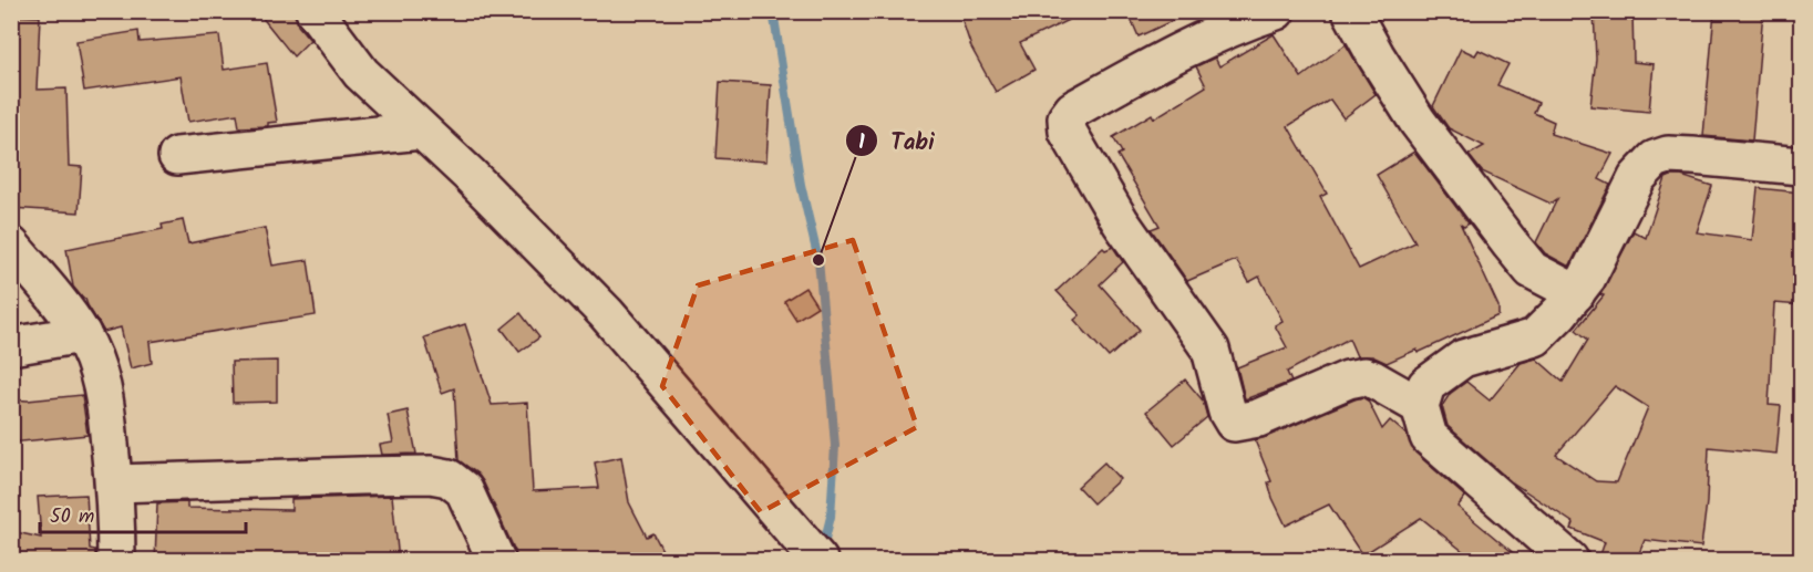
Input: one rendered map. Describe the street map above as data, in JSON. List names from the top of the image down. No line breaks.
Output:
{"places":["Tabi"],"scale_bar":"50 m"}
